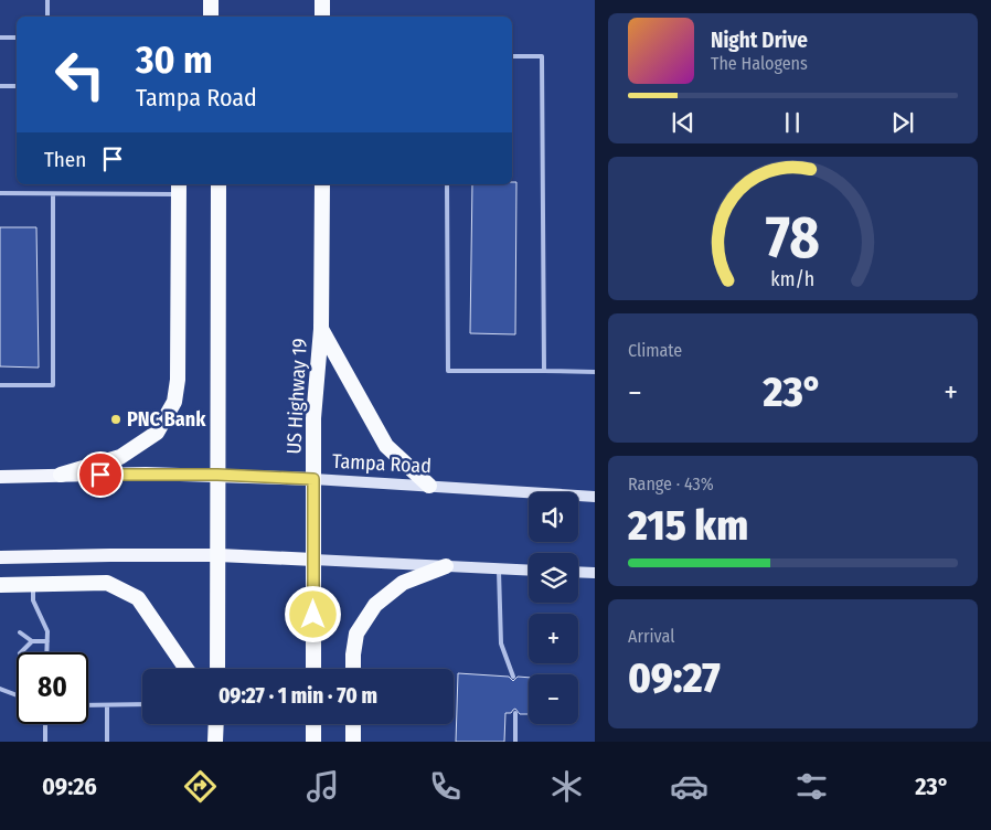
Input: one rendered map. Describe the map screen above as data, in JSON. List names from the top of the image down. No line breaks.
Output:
{"streets":{"highway":["US Highway 19"],"main road":["Tampa Road"]},"crossings":[["US Highway 19","Tampa Road"]],"places":["PNC Bank"],"page":{"turn":["30 m","Tampa Road"],"song":["Night Drive","The Halogens"],"then":"Then","tile":["Climate",["Range · 43%","215 km"],["Arrival","09:27"]],"heat":["−","23°","+"],"map_buttons":["+","−"],"limit":"80","trip":"09:27 · 1 min · 70 m","tabs":["09:26","23°"],"gauge":["78","km/h"]}}
